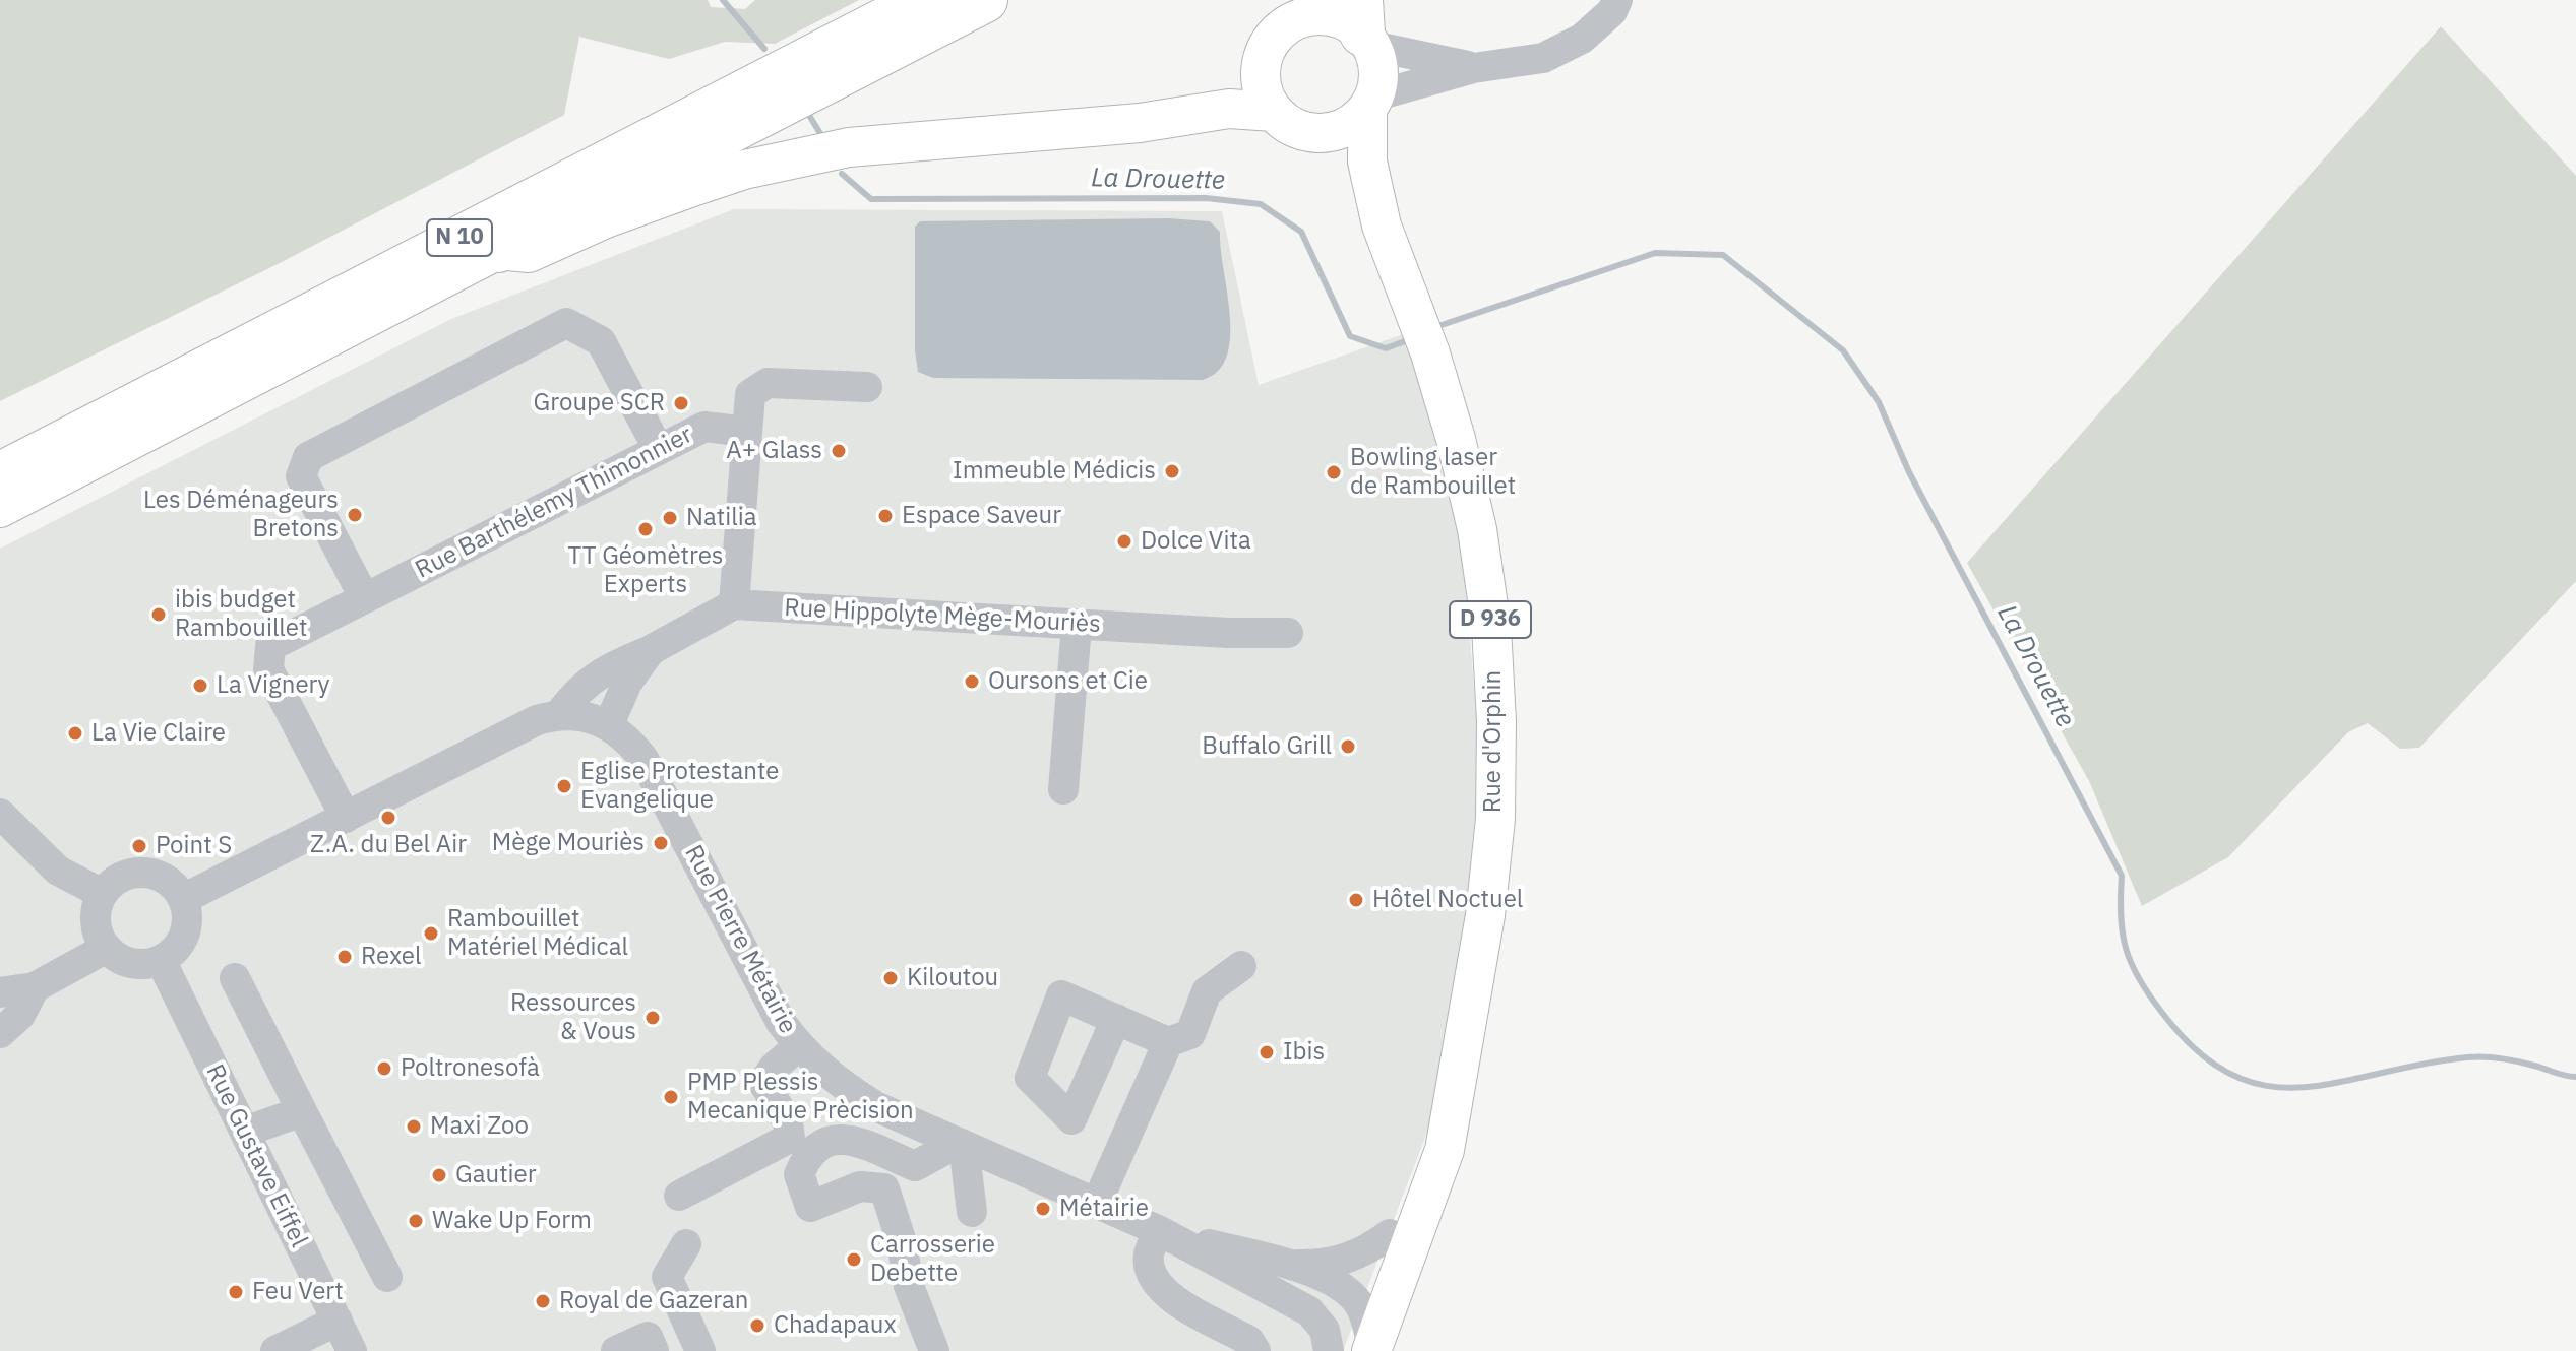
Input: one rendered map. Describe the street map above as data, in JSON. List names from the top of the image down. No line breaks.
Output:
{"streets":{"highway":["N 10"],"main road":["D 936","Rue d'Orphin"],"street":["Rue Barthélemy Thimonnier","Rue Hippolyte Mège-Mouriès","Rue Pierre Métairie","Rue Gustave Eiffel"]},"crossings":[["Rue Barthélemy Thimonnier","Rue Pierre Métairie"],["Rue d'Orphin","Rue Pierre Métairie"],["Rue Pierre Métairie","Rue Gustave Eiffel"]],"water":["La Drouette"],"places":["Groupe SCR","A+ Glass","Immeuble Médicis","Bowling laser de Rambouillet","Les Déménageurs Bretons","Espace Saveur","Natilia","TT Géomètres Experts","Dolce Vita","ibis budget Rambouillet","Oursons et Cie","La Vignery","La Vie Claire","Buffalo Grill","Eglise Protestante Evangelique","Z.A. du Bel Air","Mège Mouriès","Point S","Hôtel Noctuel","Rambouillet Matériel Médical","Rexel","Kiloutou","Ressources & Vous","Ibis","Poltronesofà","PMP Plessis Mecanique Prècision","Maxi Zoo","Gautier","Métairie","Wake Up Form","Carrosserie Debette","Feu Vert","Royal de Gazeran","Chadapaux"]}
